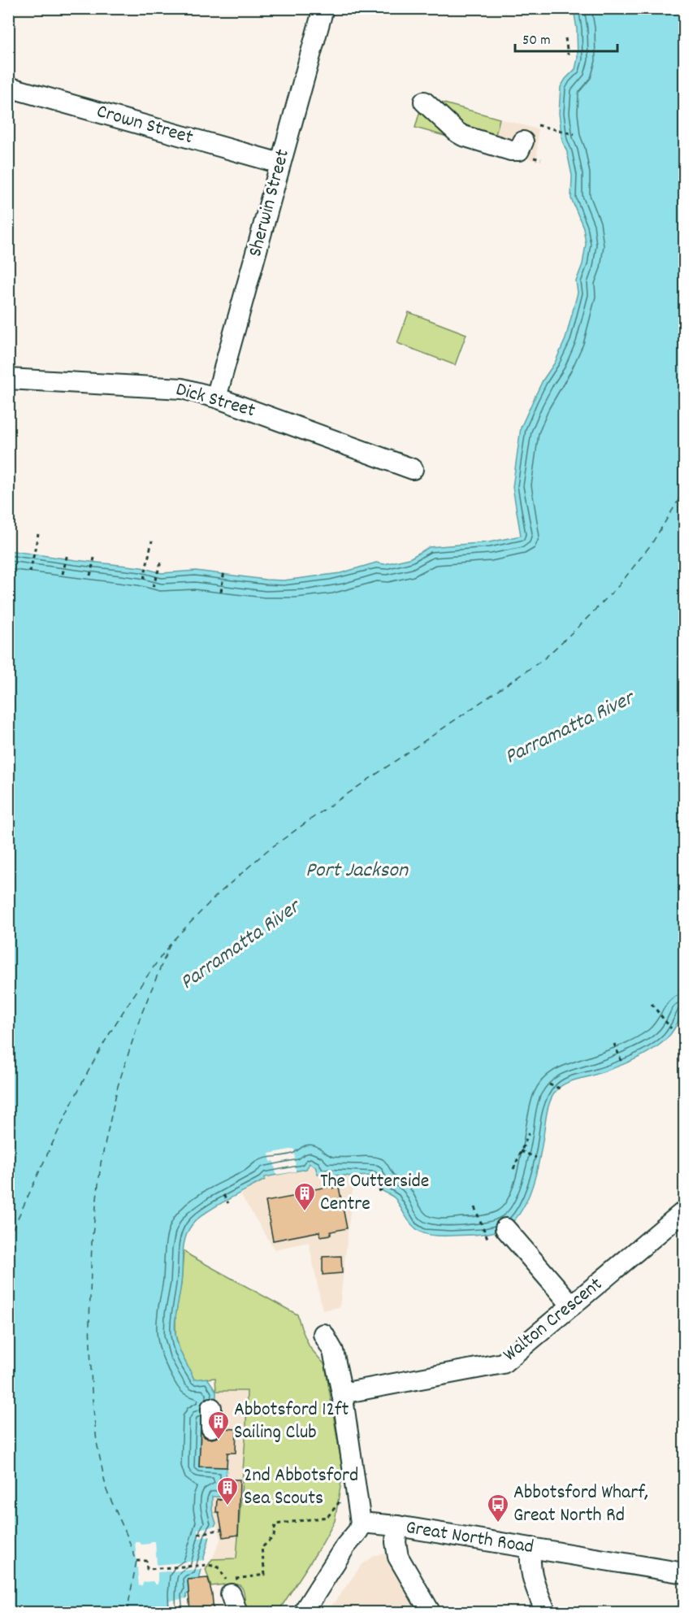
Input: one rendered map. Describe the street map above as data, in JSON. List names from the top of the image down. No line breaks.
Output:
{"streets":{"street":["Crown Street","Sherwin Street","Dick Street","Walton Crescent","Great North Road"]},"crossings":[["Crown Street","Sherwin Street"],["Sherwin Street","Dick Street"]],"water":["Parramatta River","Port Jackson"],"places":{"building":["The Outterside Centre","Abbotsford 12ft Sailing Club","2nd Abbotsford Sea Scouts"],"bus stop":["Abbotsford Wharf, Great North Rd"]},"scale_bar":"50 m"}
